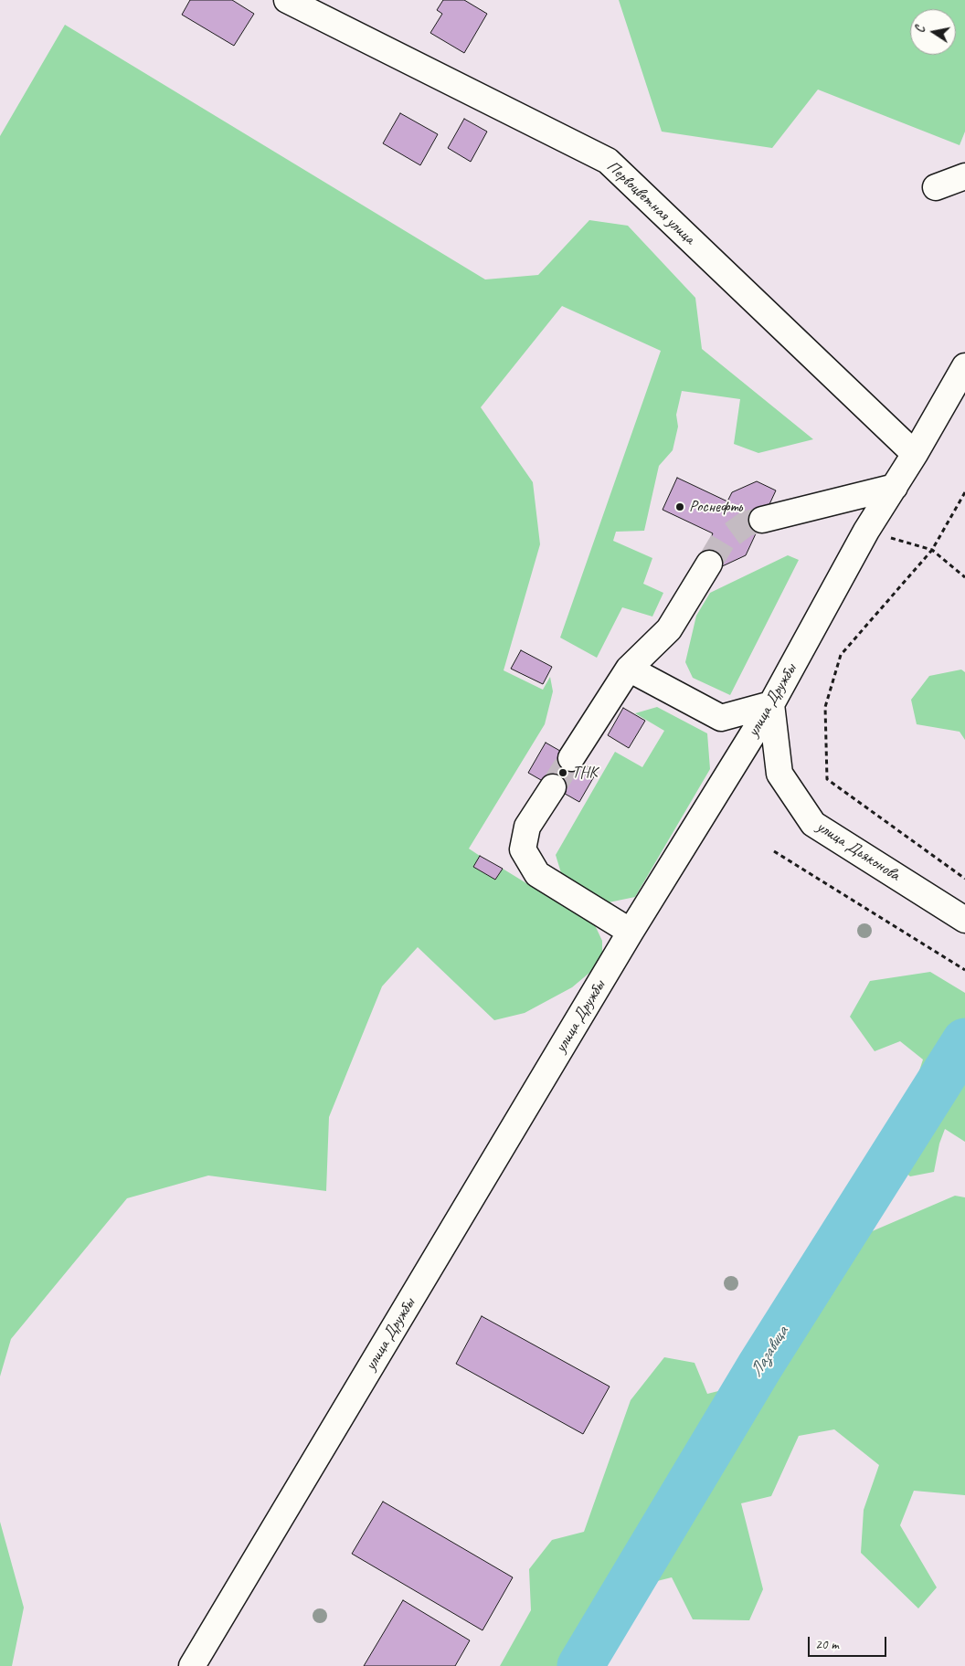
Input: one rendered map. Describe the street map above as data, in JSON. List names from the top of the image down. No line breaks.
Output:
{"streets":{"street":["Первоцветная улица","улица Дружбы","улица Дьяконова"]},"crossings":[["Первоцветная улица","улица Дружбы"],["улица Дружбы","улица Дьяконова"]],"water":["Лазавица"],"places":["Роснефть","ТНК"],"scale_bar":"20 m","north":"left"}
